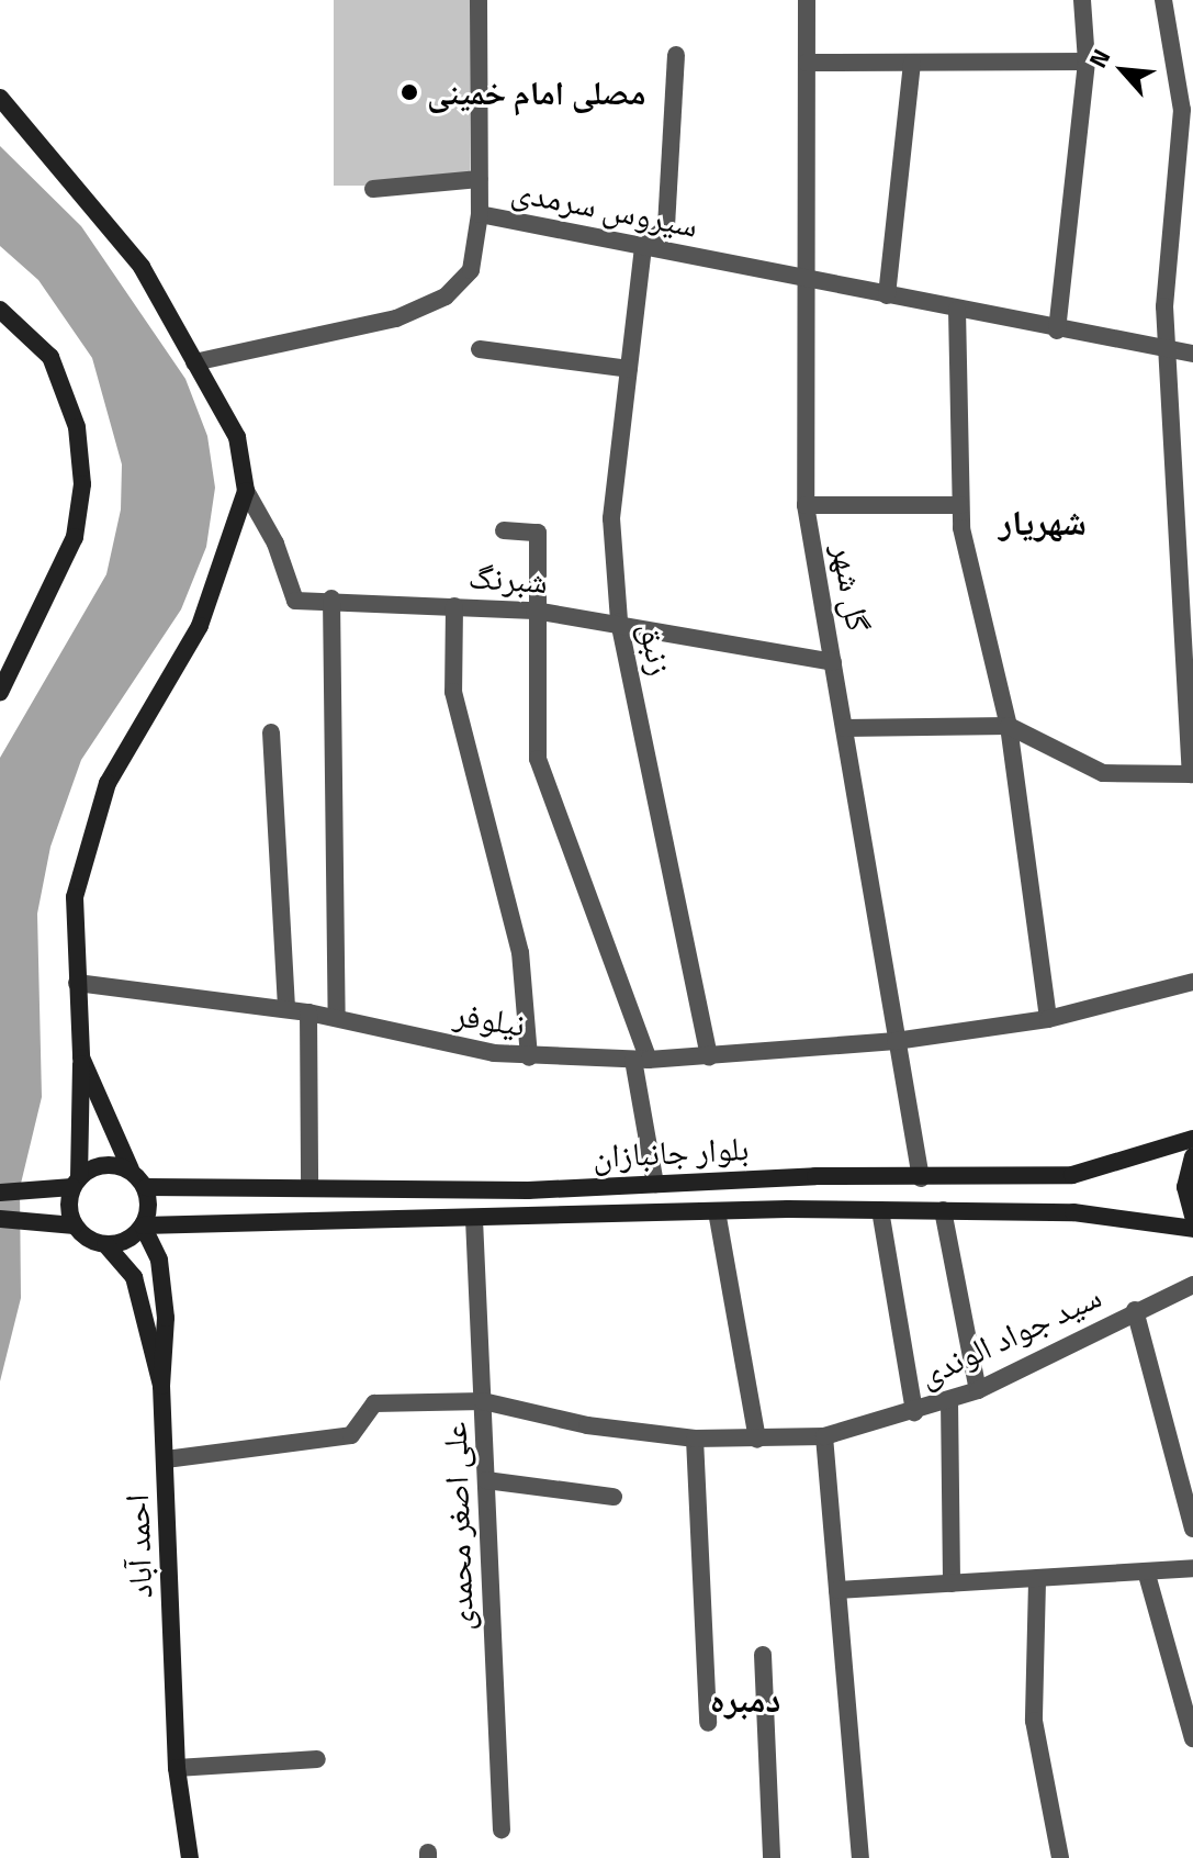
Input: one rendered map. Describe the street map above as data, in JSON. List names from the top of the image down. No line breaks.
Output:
{"streets":{"main road":["بلوار جانبازان","احمد آباد"],"street":["سیروس سرمدی","شبرنگ","گل شهر","زنبق","نیلوفر","سید جواد الوندی","علی اصغر محمدی"]},"crossings":[["سیروس سرمدی","گل شهر"],["سیروس سرمدی","زنبق"],["شبرنگ","گل شهر"],["شبرنگ","زنبق"],["گل شهر","نیلوفر"],["گل شهر","بلوار جانبازان"],["زنبق","نیلوفر"],["بلوار جانبازان","علی اصغر محمدی"],["بلوار جانبازان","احمد آباد"],["سید جواد الوندی","علی اصغر محمدی"],["سید جواد الوندی","احمد آباد"]],"districts":["شهریار","دمبره"],"places":["مصلی امام خمینی"],"north":"top left"}
